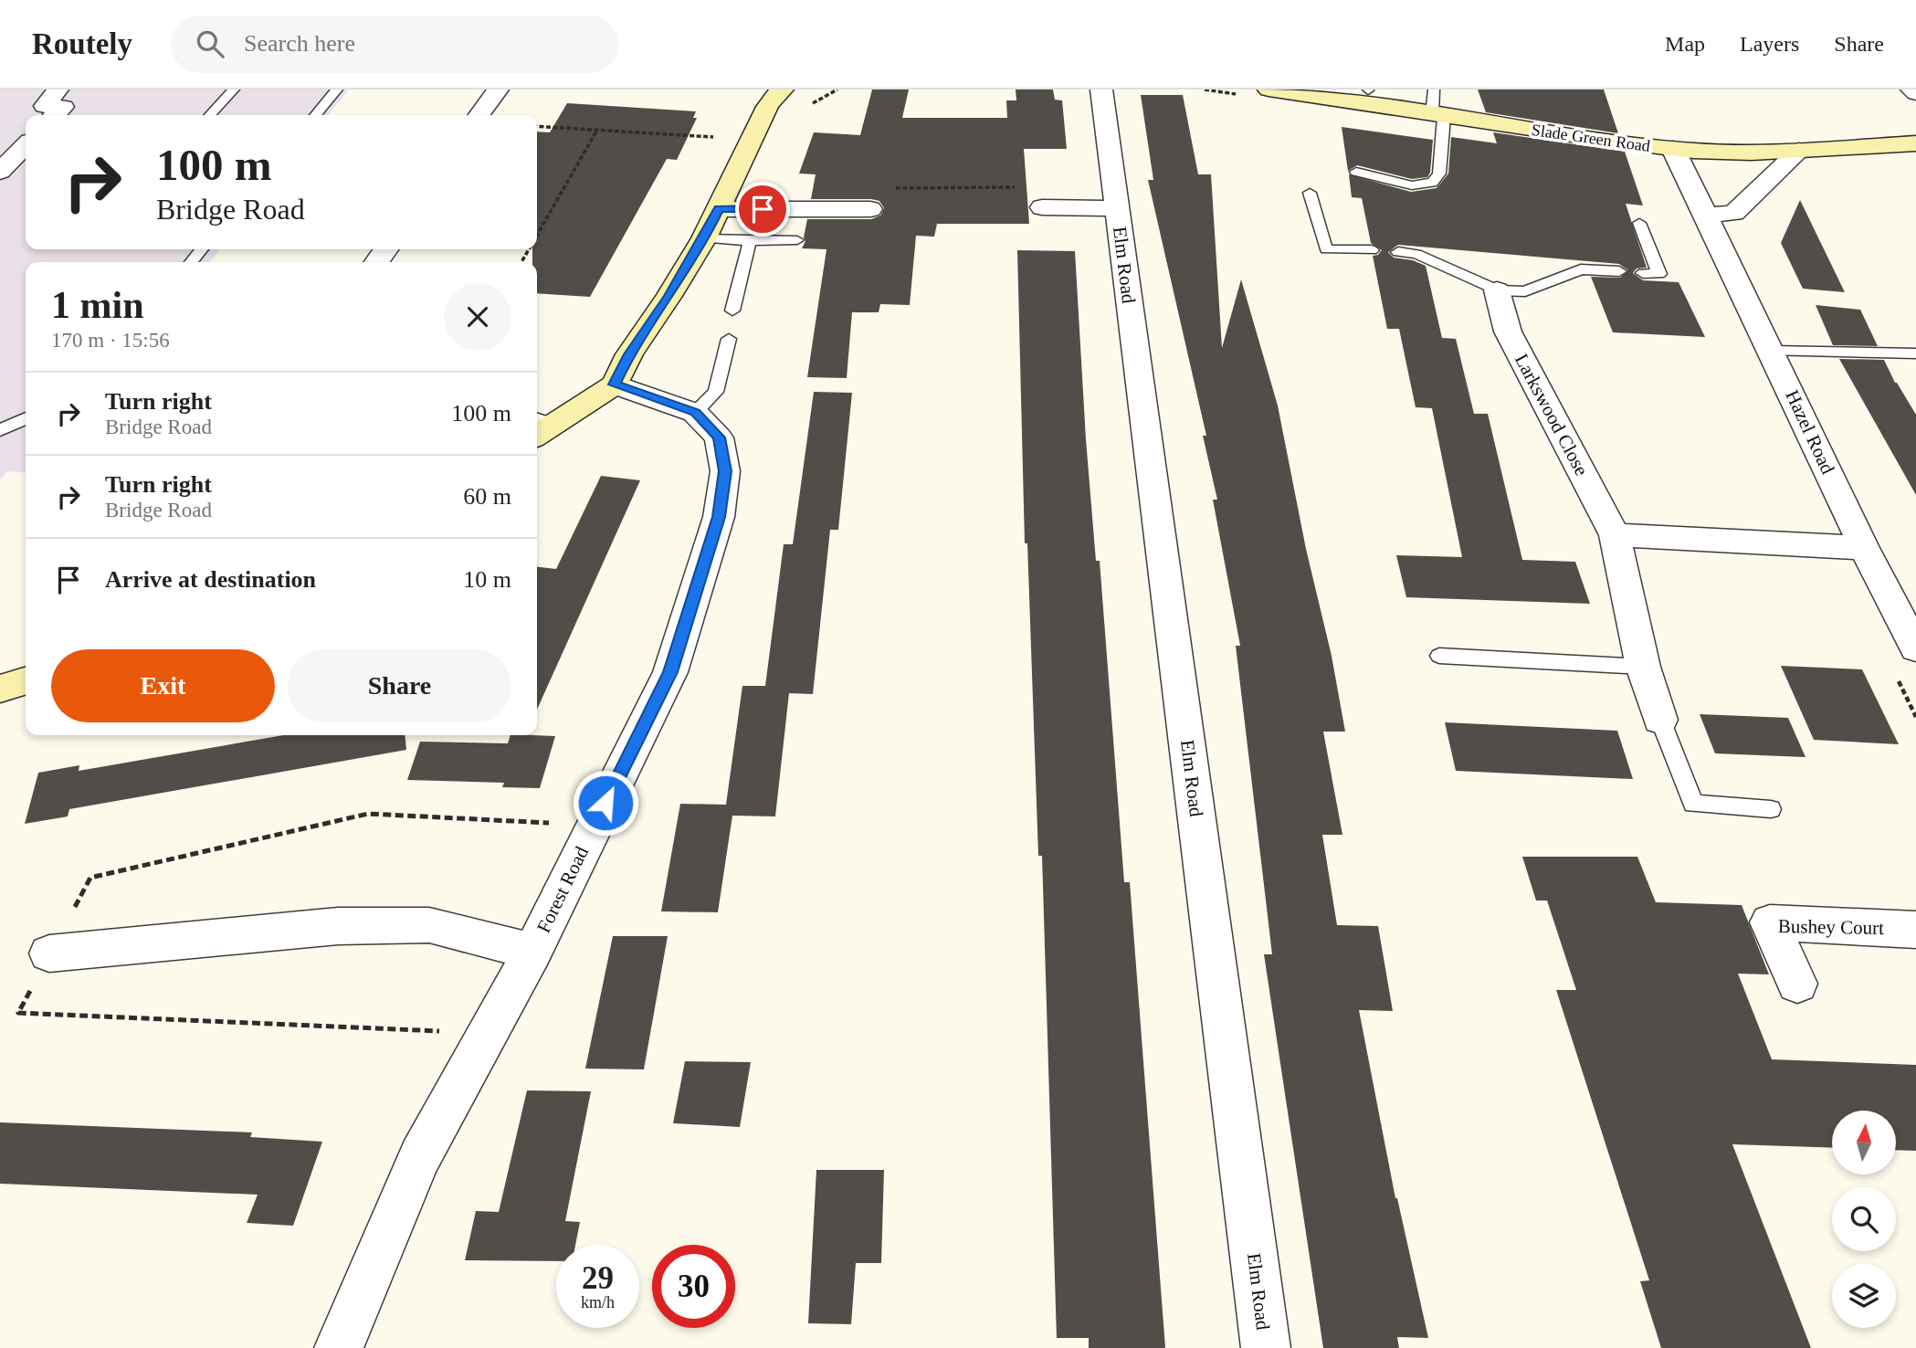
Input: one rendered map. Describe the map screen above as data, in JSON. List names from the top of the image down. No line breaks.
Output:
{"streets":{"street":["Slade Green Road","Elm Road","Larkswood Close","Hazel Road","Forest Road","Bushey Court"]},"crossings":[["Slade Green Road","Hazel Road"]],"north":"top","page":{"header":"Routely","search":"Search here","nav":["Map","Layers","Share"],"turn":["100 m","Bridge Road"],"heading":["1 min","170 m · 15:56"],"list":[{"name":"Turn right","note":"Bridge Road","value":"100 m"},{"name":"Turn right","note":"Bridge Road","value":"60 m"},{"name":"Arrive at destination","value":"10 m"}],"buttons":["Exit","Share"],"speed":"29 km/h","limit":"30"}}
